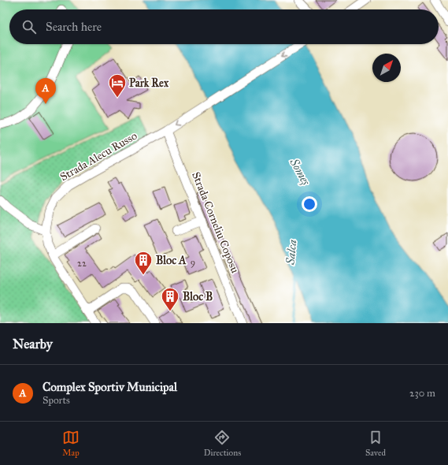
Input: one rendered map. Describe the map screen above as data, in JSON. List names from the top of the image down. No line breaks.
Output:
{"streets":{"street":["Strada Alecu Russo","Strada Corneliu Coposu"]},"crossings":[["Strada Alecu Russo","Strada Corneliu Coposu"]],"one_way":["Strada Alecu Russo"],"water":["Someș","Salca"],"places":{"hotel":["Park Rex"],"building":["Bloc A","Bloc B"]},"house_numbers":["9","22"],"north":"top right","page":{"search":"Search here","pins":"A","heading":"Nearby","list":[{"mark":"A","name":"Complex Sportiv Municipal","note":"Sports","value":"230 m"}],"nav":["Map","Directions","Saved"]}}
